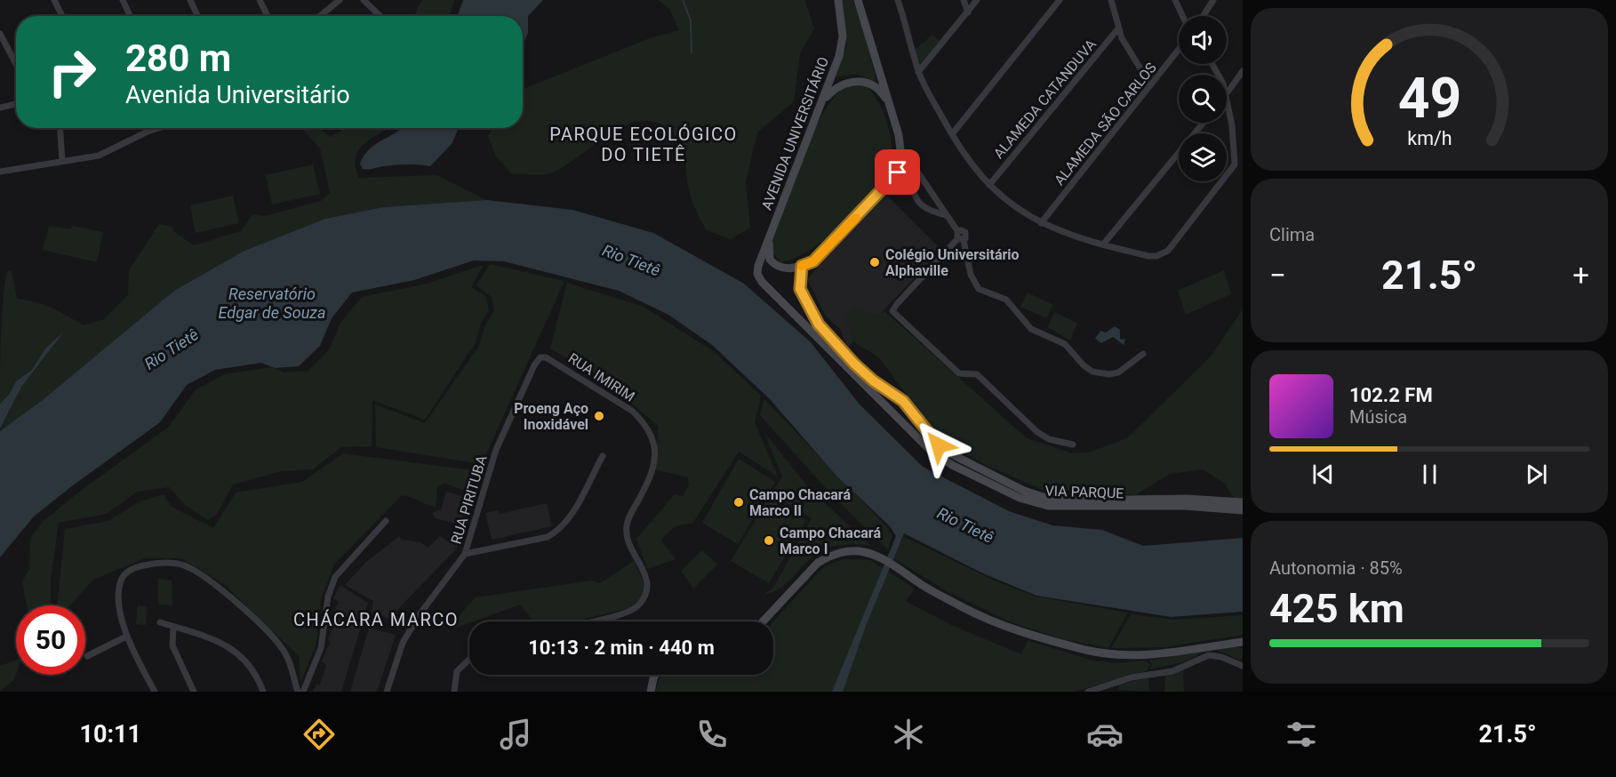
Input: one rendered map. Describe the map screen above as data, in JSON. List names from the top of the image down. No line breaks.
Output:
{"streets":{"main road":["AVENIDA UNIVERSITÁRIO","VIA PARQUE"],"street":["ALAMEDA CATANDUVA","ALAMEDA SÃO CARLOS","RUA IMIRIM","RUA PIRITUBA"]},"crossings":[["AVENIDA UNIVERSITÁRIO","VIA PARQUE"],["RUA IMIRIM","RUA PIRITUBA"]],"districts":["PARQUE ECOLÓGICO DO TIETÊ","CHÁCARA MARCO"],"water":["Rio Tietê","Reservatório Edgar de Souza"],"places":["Colégio Universitário Alphaville","Proeng Aço Inoxidável","Campo Chacará Marco II","Campo Chacará Marco I"],"page":{"turn":["280 m","Avenida Universitário"],"tile":["Clima",["Autonomia · 85%","425 km"]],"heat":["−","21.5°","+"],"song":["102.2 FM","Música"],"limit":"50","trip":"10:13 · 2 min · 440 m","tabs":["10:11","21.5°"],"gauge":["49","km/h"]}}
